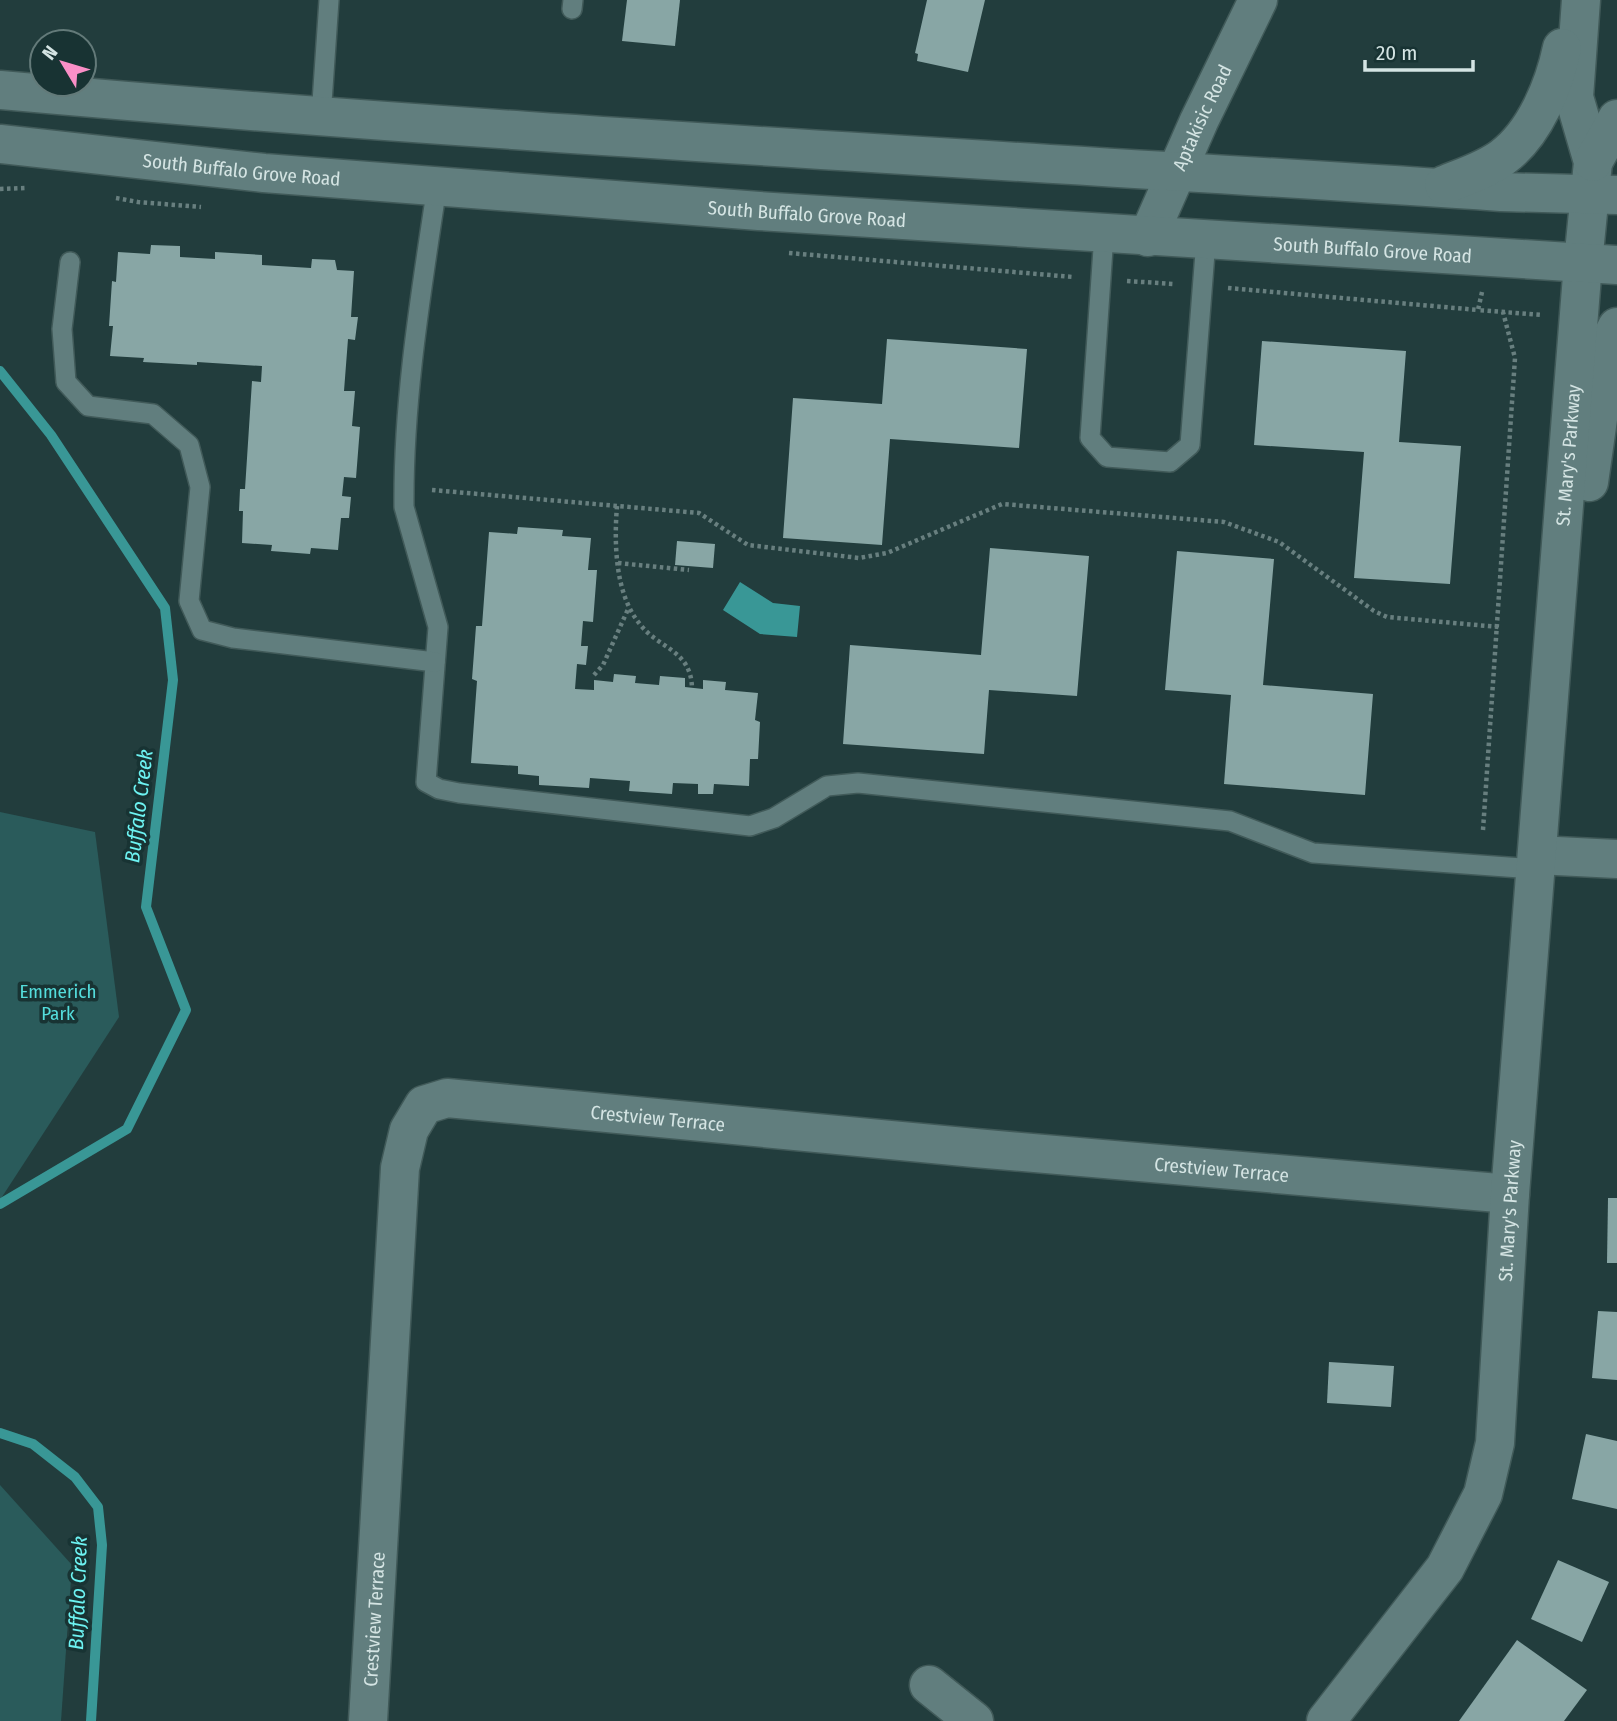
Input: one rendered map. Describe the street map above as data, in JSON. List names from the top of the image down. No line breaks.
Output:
{"streets":{"street":["Aptakisic Road","South Buffalo Grove Road","St. Mary's Parkway","Crestview Terrace"]},"crossings":[["Aptakisic Road","South Buffalo Grove Road"],["South Buffalo Grove Road","St. Mary's Parkway"],["St. Mary's Parkway","Crestview Terrace"]],"water":["Buffalo Creek"],"parks":["Emmerich Park"],"scale_bar":"20 m","north":"top left"}
